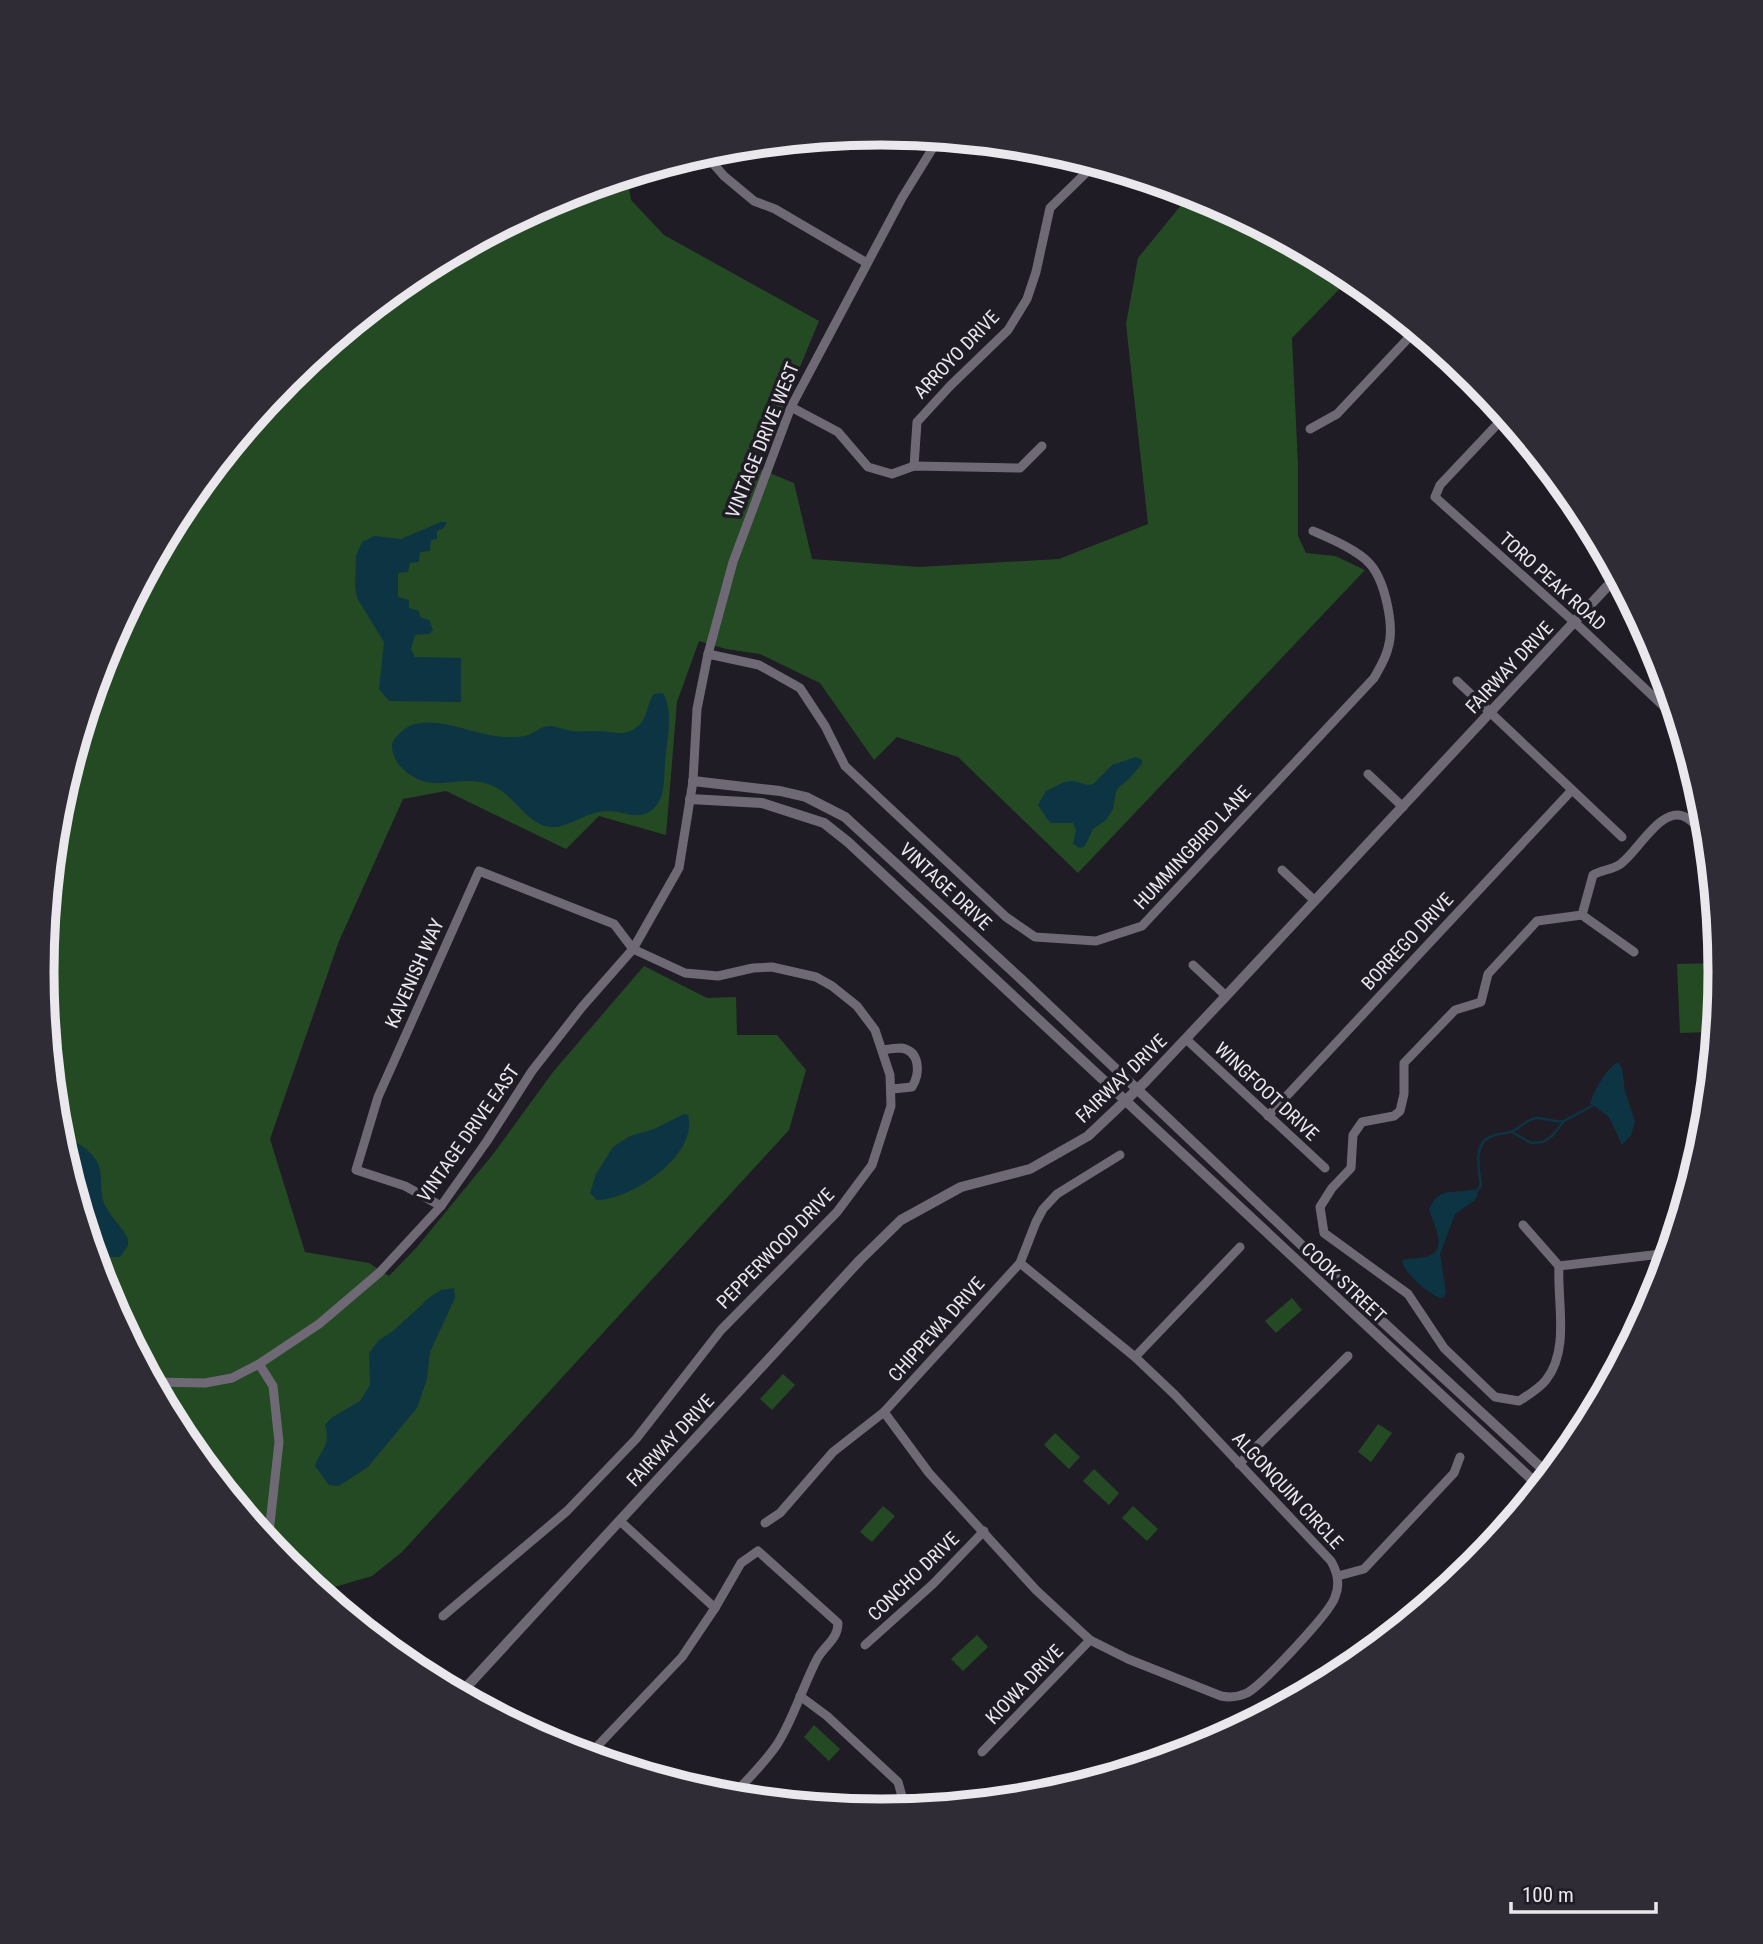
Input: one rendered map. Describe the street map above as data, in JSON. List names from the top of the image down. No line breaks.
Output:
{"streets":{"street":["ARROYO DRIVE","VINTAGE DRIVE WEST","TORO PEAK ROAD","FAIRWAY DRIVE","HUMMINGBIRD LANE","VINTAGE DRIVE","BORREGO DRIVE","KAVENISH WAY","WINGFOOT DRIVE","VINTAGE DRIVE EAST","PEPPERWOOD DRIVE","COOK STREET","CHIPPEWA DRIVE","ALGONQUIN CIRCLE","CONCHO DRIVE","KIOWA DRIVE"]},"crossings":[["VINTAGE DRIVE WEST","HUMMINGBIRD LANE"],["VINTAGE DRIVE WEST","VINTAGE DRIVE"],["VINTAGE DRIVE WEST","VINTAGE DRIVE EAST"],["TORO PEAK ROAD","FAIRWAY DRIVE"],["FAIRWAY DRIVE","VINTAGE DRIVE"],["FAIRWAY DRIVE","WINGFOOT DRIVE"],["FAIRWAY DRIVE","COOK STREET"],["VINTAGE DRIVE","VINTAGE DRIVE EAST"],["VINTAGE DRIVE","COOK STREET"],["BORREGO DRIVE","WINGFOOT DRIVE"],["KAVENISH WAY","VINTAGE DRIVE EAST"],["KAVENISH WAY","PEPPERWOOD DRIVE"],["VINTAGE DRIVE EAST","PEPPERWOOD DRIVE"],["CHIPPEWA DRIVE","ALGONQUIN CIRCLE"],["ALGONQUIN CIRCLE","CONCHO DRIVE"],["ALGONQUIN CIRCLE","KIOWA DRIVE"]],"scale_bar":"100 m"}
